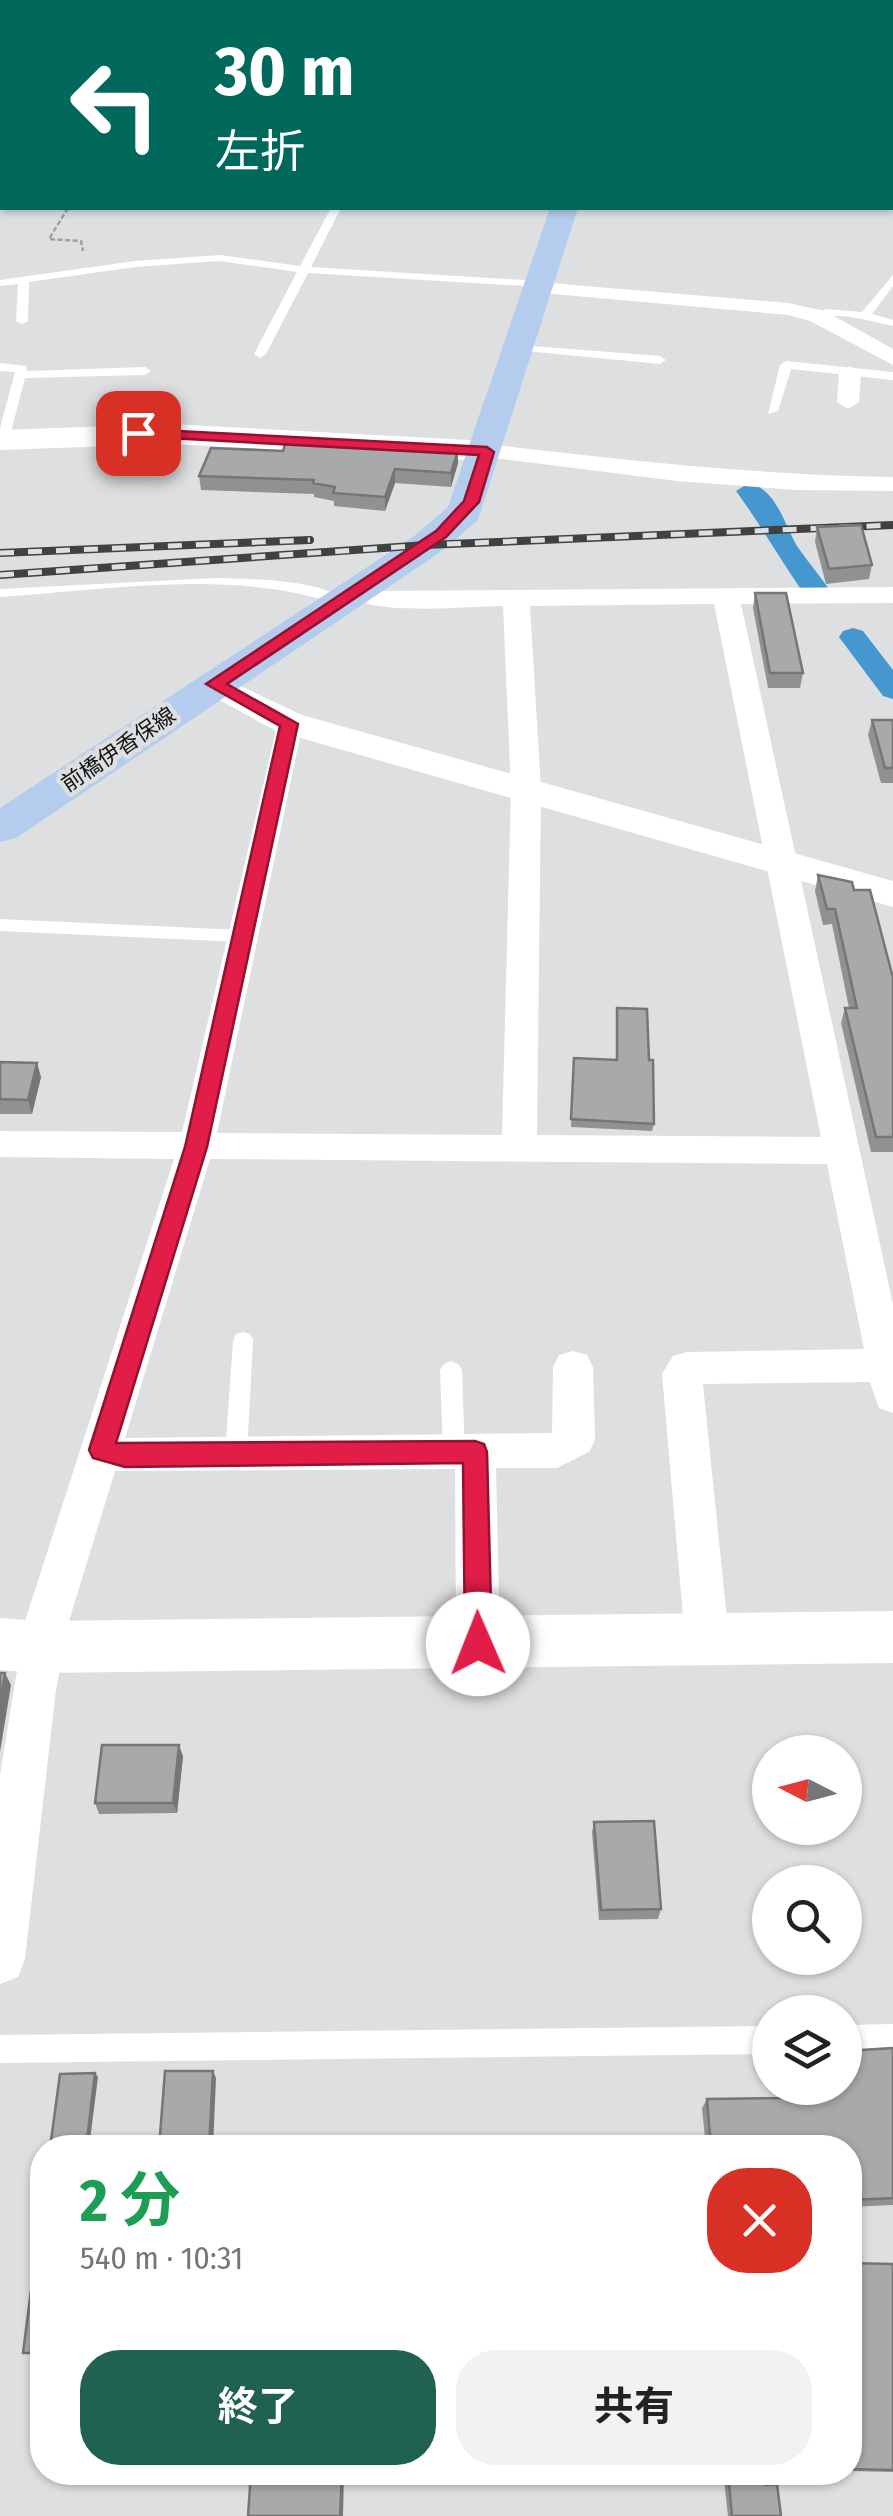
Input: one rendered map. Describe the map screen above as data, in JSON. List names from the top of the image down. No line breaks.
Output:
{"streets":{"main road":["前橋伊香保線"]},"north":"left","page":{"turn":["30 m","左折"],"heading":["2 分","540 m · 10:31"],"buttons":["終了","共有"]}}
